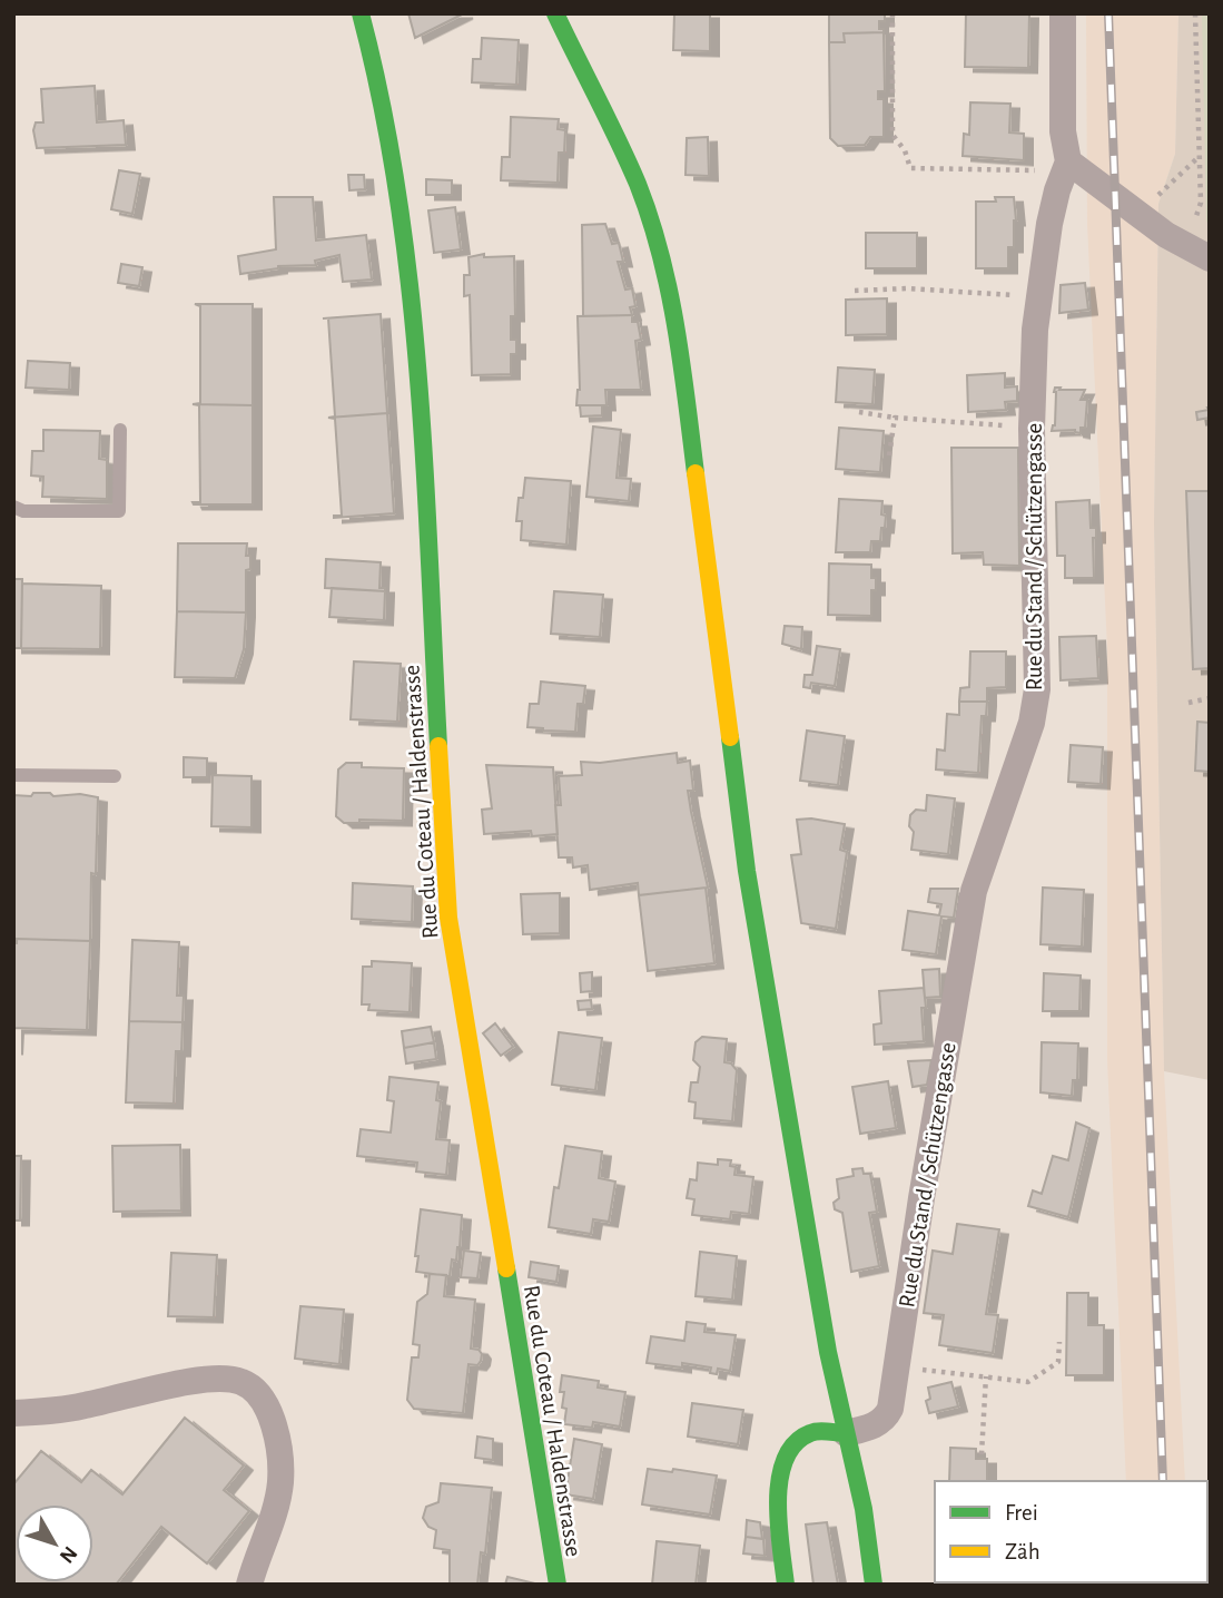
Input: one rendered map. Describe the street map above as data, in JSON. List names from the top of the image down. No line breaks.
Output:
{"streets":{"street":["Rue du Stand / Schützengasse","Rue du Coteau / Haldenstrasse"]},"legend":["Frei","Zäh"],"north":"bottom right"}
